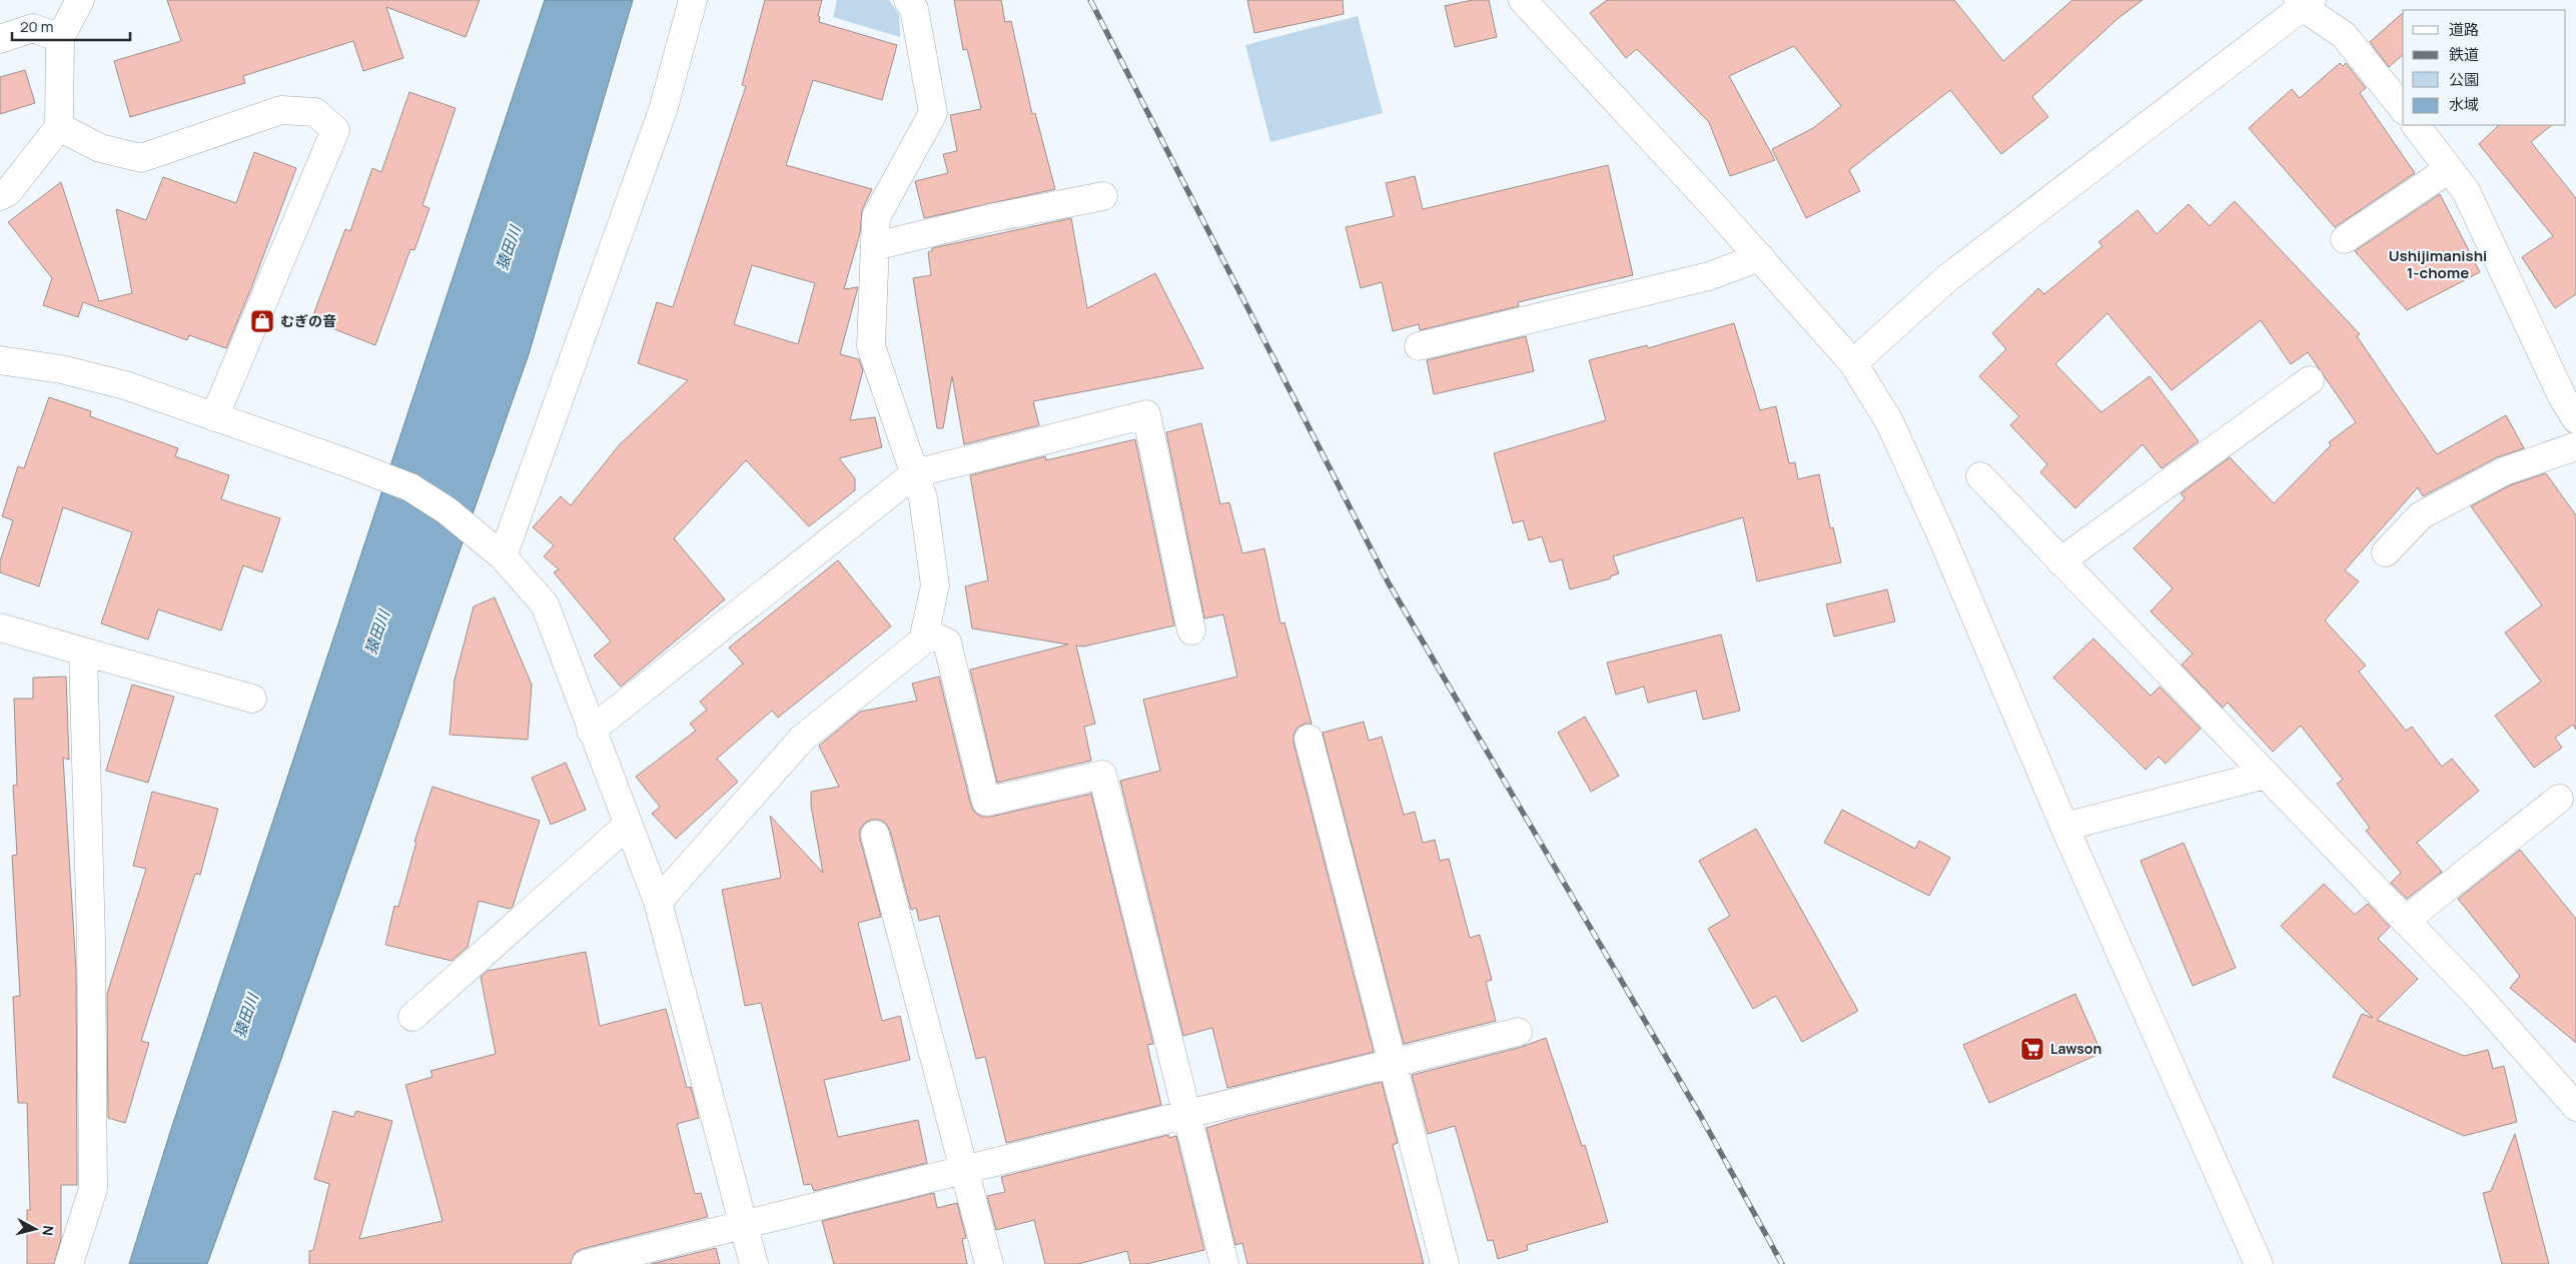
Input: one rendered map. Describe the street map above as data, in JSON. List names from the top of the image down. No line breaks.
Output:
{"districts":["Ushijimanishi 1-chome"],"water":["猿田川"],"places":{"shop":["むぎの音"],"supermarket":["Lawson"]},"legend":["道路","鉄道","公園","水域"],"scale_bar":"20 m","north":"right"}
